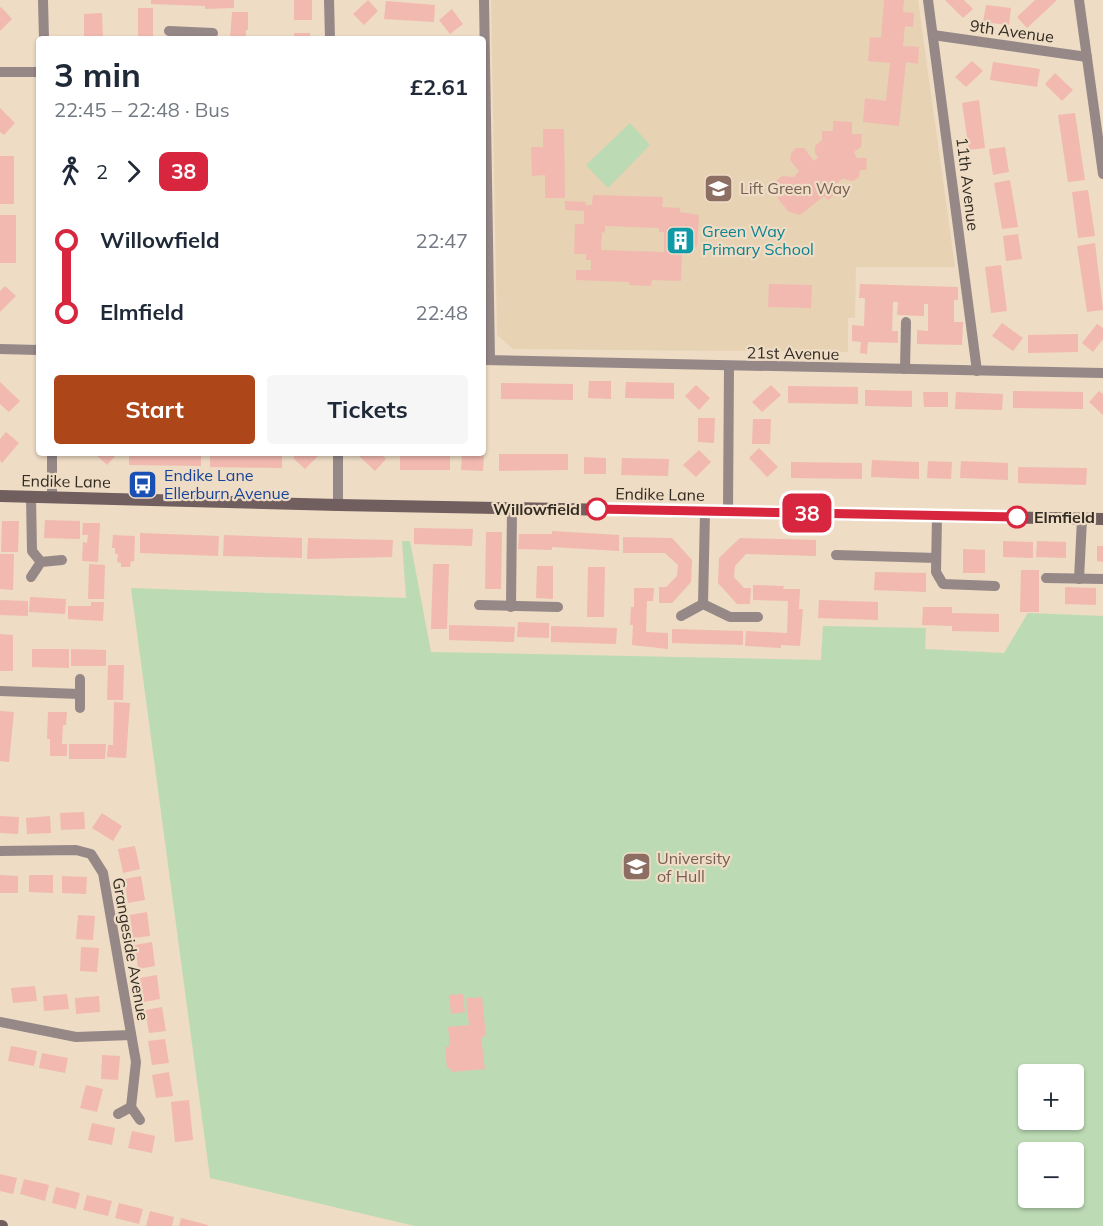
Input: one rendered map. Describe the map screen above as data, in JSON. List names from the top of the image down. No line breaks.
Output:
{"streets":{"street":["9th Avenue","11th Avenue","21st Avenue","Endike Lane","Grangeside Avenue"]},"crossings":[["9th Avenue","11th Avenue"],["11th Avenue","21st Avenue"]],"places":{"school or university":["Lift Green Way","University of Hull"],"building":["Green Way Primary School"],"bus stop":["Endike Lane Ellerburn Avenue"],"other":["Willowfield","Elmfield"]},"lines":["bus line 38"],"page":{"on_map":"38","heading":["3 min","22:45 – 22:48 · Bus","£2.61"],"legs":["2","38"],"list":[{"name":"Willowfield","value":"22:47"},{"name":"Elmfield","value":"22:48"}],"buttons":["Start","Tickets"],"map_buttons":["+","−"]}}
